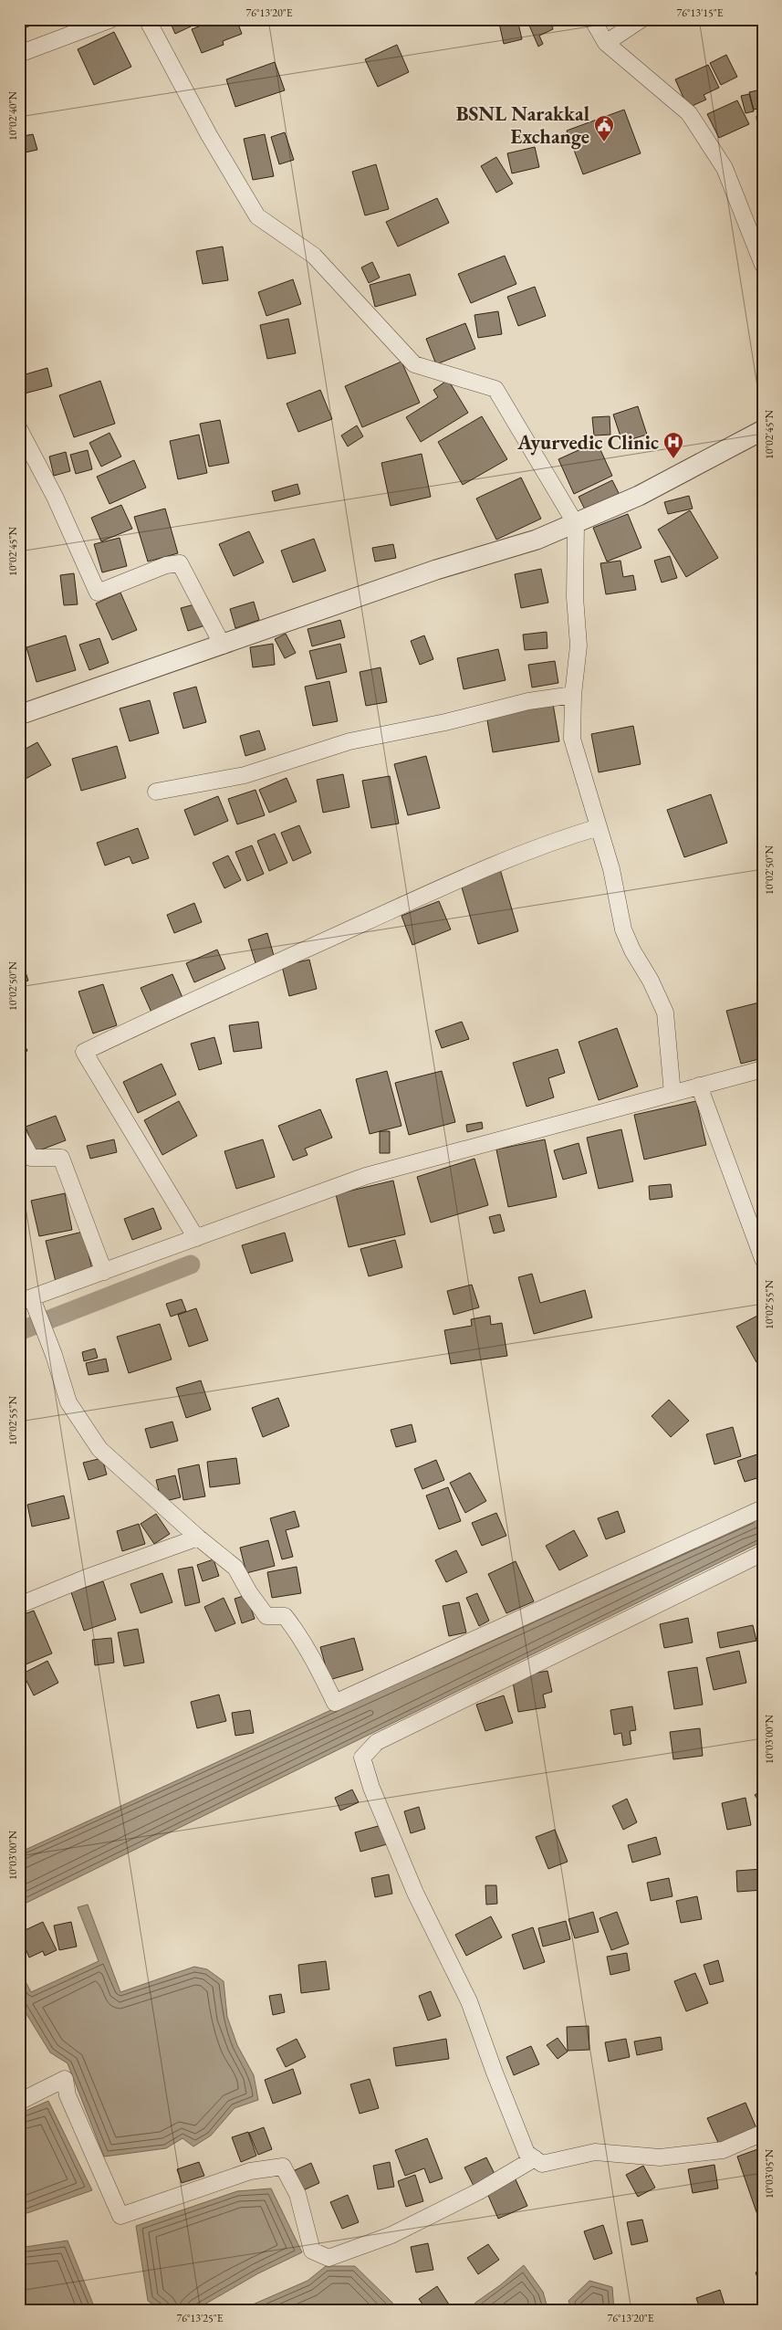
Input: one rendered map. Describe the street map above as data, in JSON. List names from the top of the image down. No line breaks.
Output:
{"places":{"public building":["BSNL Narakkal Exchange"],"hospital":["Ayurvedic Clinic"]},"coordinates":["76°13'20\"E","76°13'15\"E","10°02'40\"N","10°02'45\"N","10°02'50\"N","10°02'55\"N","10°03'00\"N","10°03'05\"N","76°13'25\"E"]}
